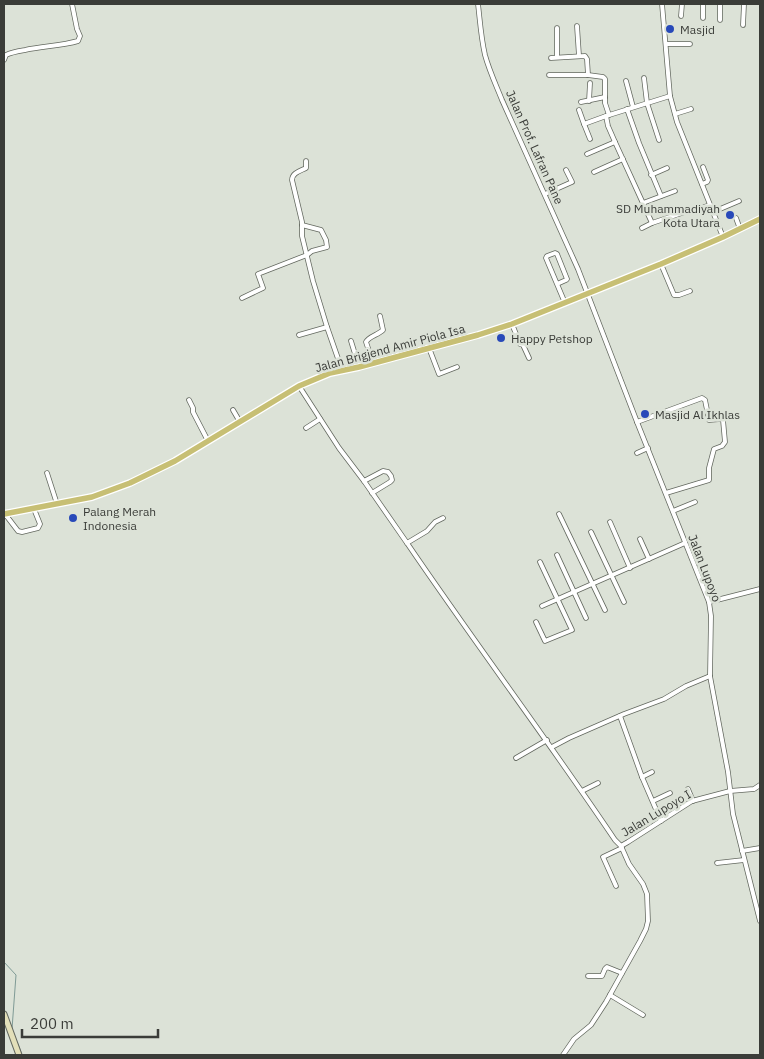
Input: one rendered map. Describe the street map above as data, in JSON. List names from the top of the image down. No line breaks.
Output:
{"streets":{"main road":["Jalan Brigjend Amir Piola Isa"],"street":["Jalan Prof. Lafran Pane","Jalan Lupoyo","Jalan Lupoyo I"]},"crossings":[["Jalan Prof. Lafran Pane","Jalan Brigjend Amir Piola Isa"],["Jalan Prof. Lafran Pane","Jalan Lupoyo"],["Jalan Brigjend Amir Piola Isa","Jalan Lupoyo"],["Jalan Lupoyo","Jalan Lupoyo I"]],"places":["Masjid","SD Muhammadiyah Kota Utara","Happy Petshop","Masjid Al Ikhlas","Palang Merah Indonesia"],"scale_bar":"200 m"}
